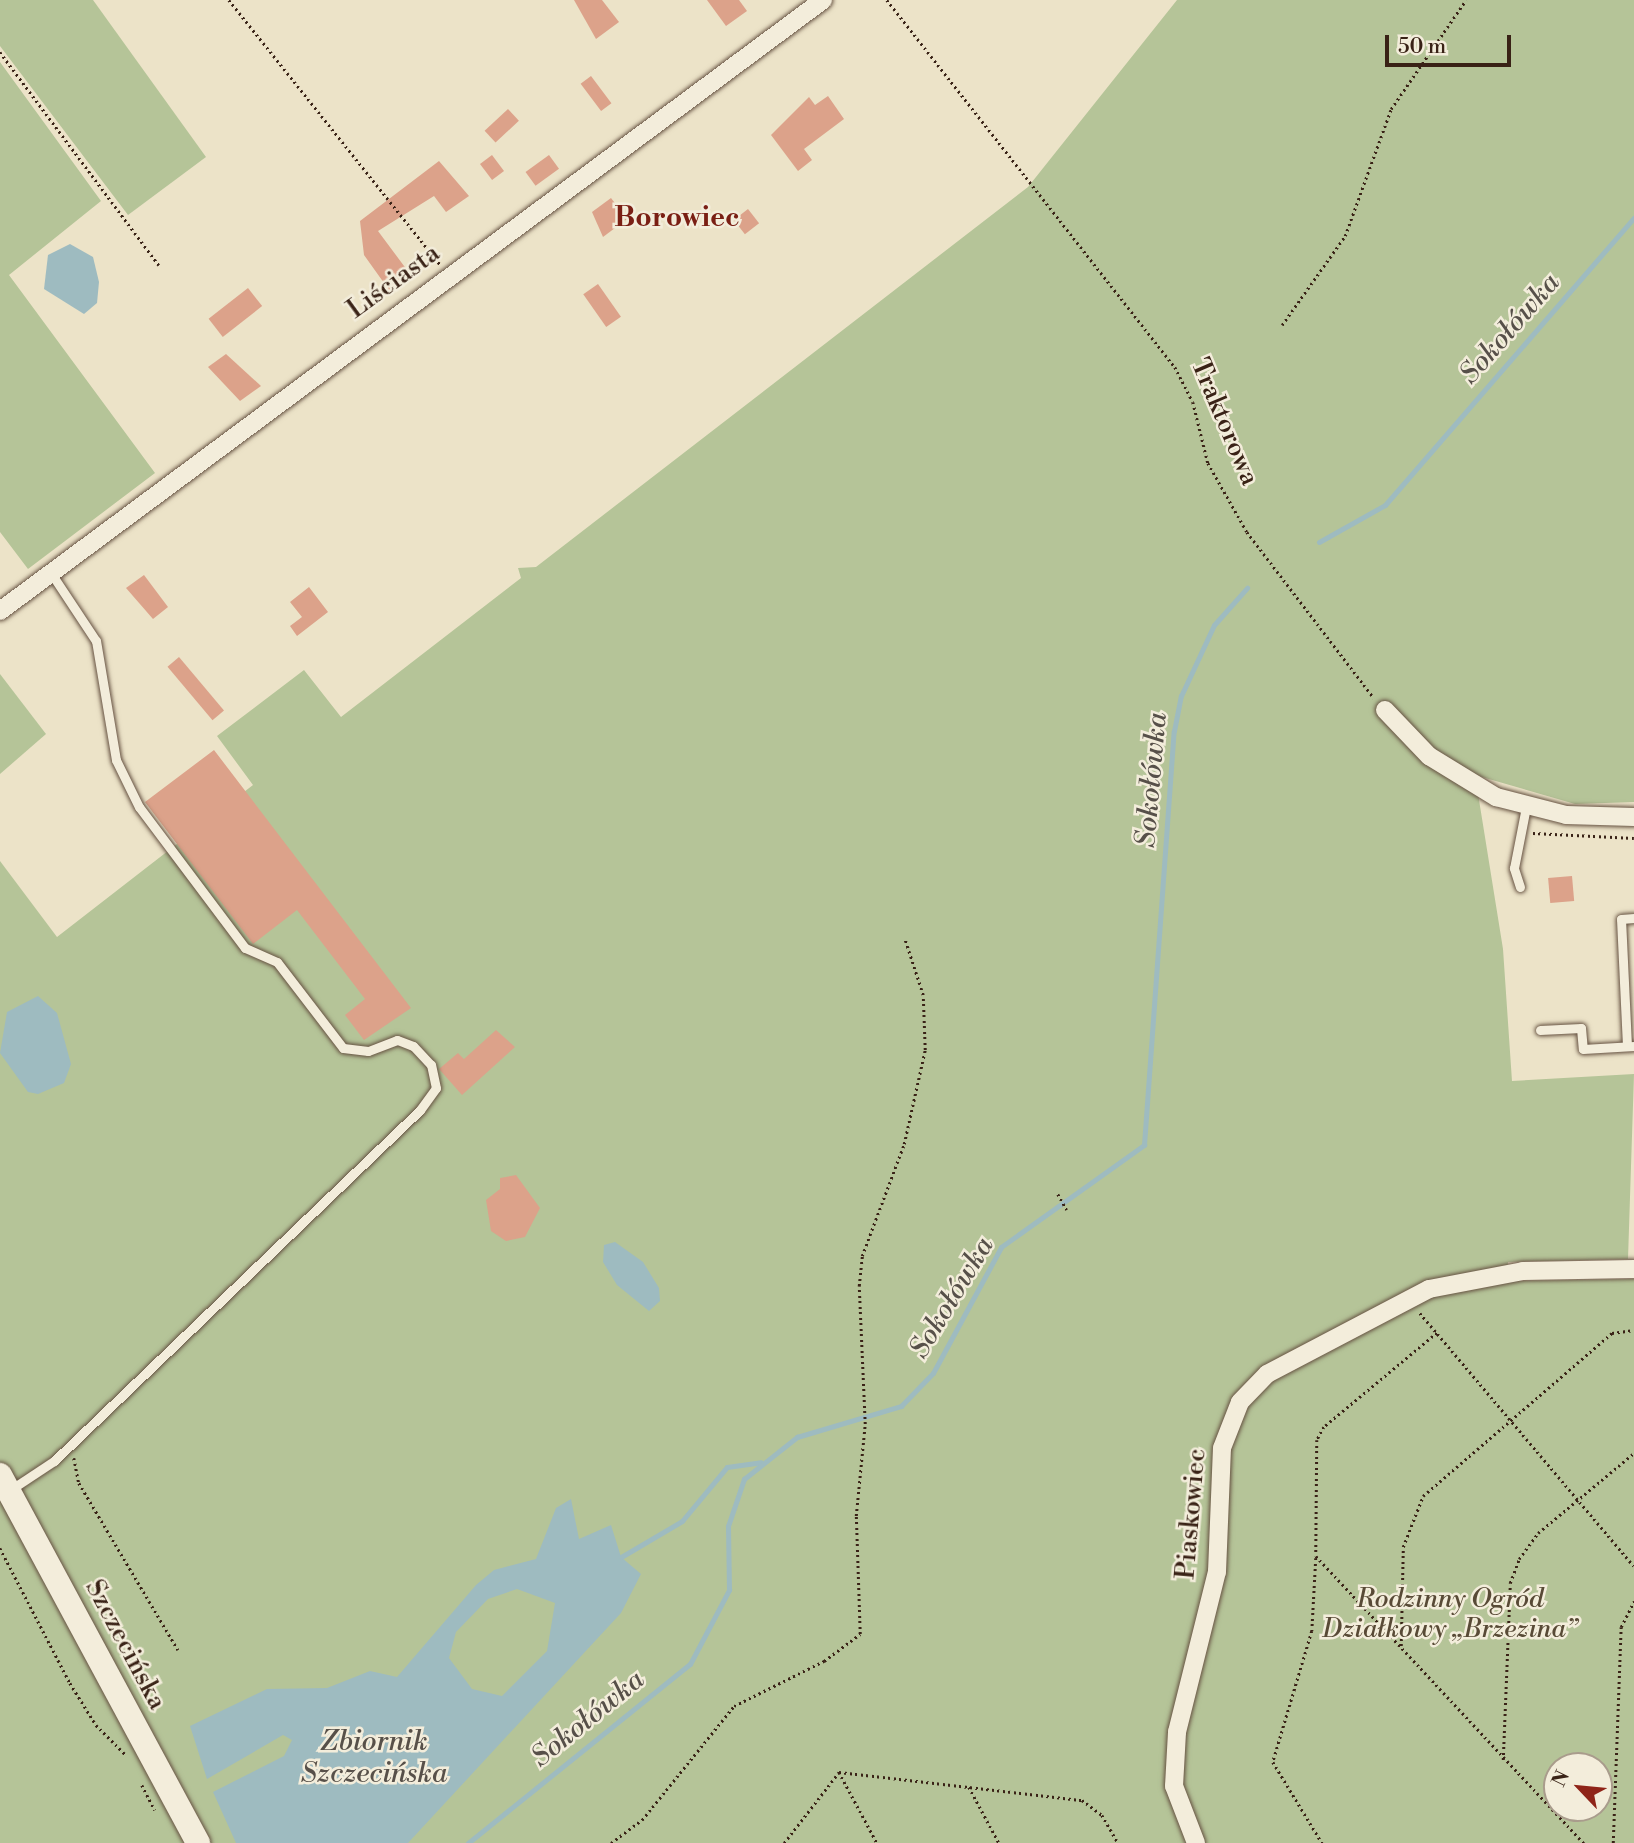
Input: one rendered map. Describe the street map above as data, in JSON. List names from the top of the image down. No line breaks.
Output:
{"streets":{"main road":["Szczecińska"],"street":["Liściasta","Piaskowiec"],"path":["Traktorowa"]},"districts":["Borowiec"],"water":["Sokołówka","Zbiornik Szczecińska"],"parks":["Rodzinny Ogród Działkowy „Brzezina”"],"scale_bar":"50 m","north":"top left"}
